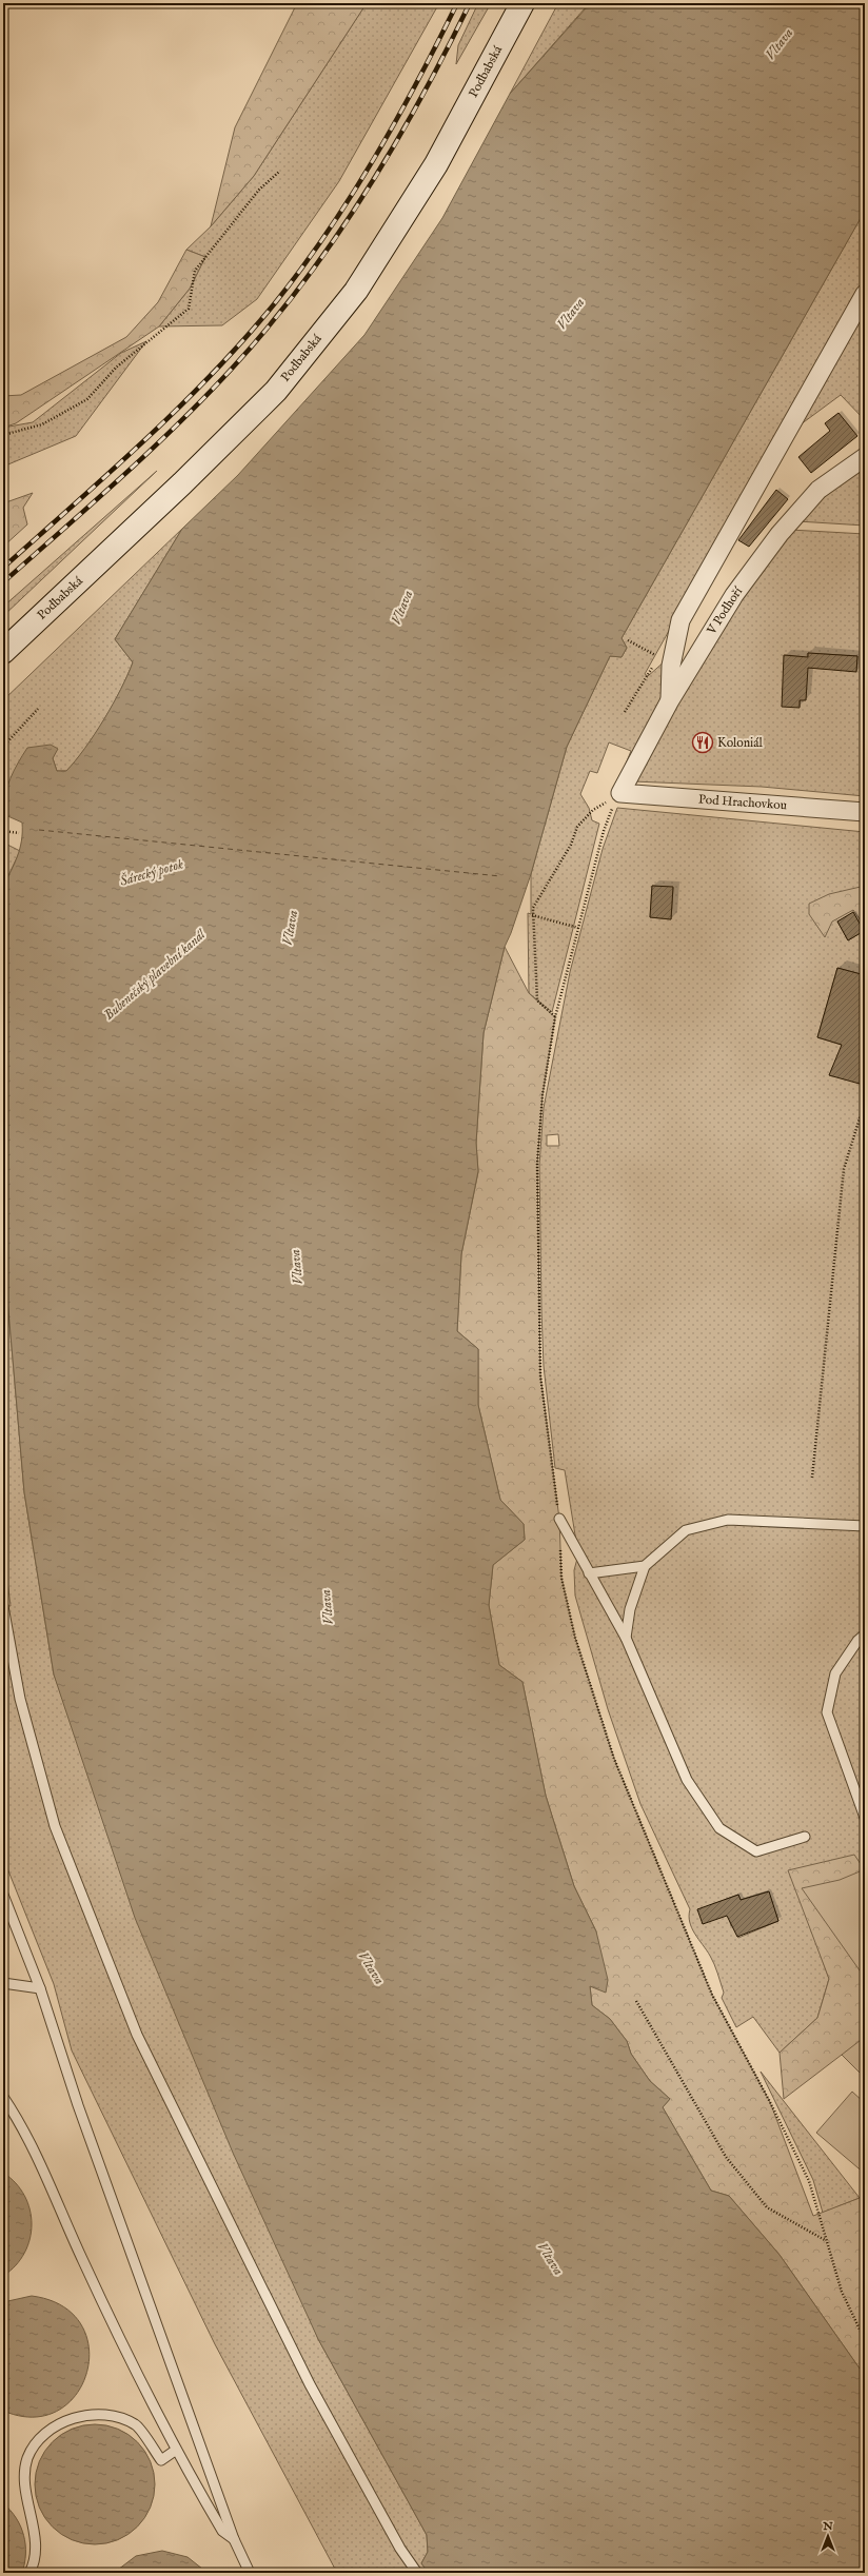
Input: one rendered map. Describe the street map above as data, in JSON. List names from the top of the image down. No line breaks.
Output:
{"streets":{"main road":["Podbabská"],"street":["V Podhoří","Pod Hrachovkou"]},"crossings":[["V Podhoří","Pod Hrachovkou"]],"water":["Vltava","Šárecký potok","Bubenečský plavební kanál"],"places":{"restaurant":["Koloniál"]},"north":"top"}
